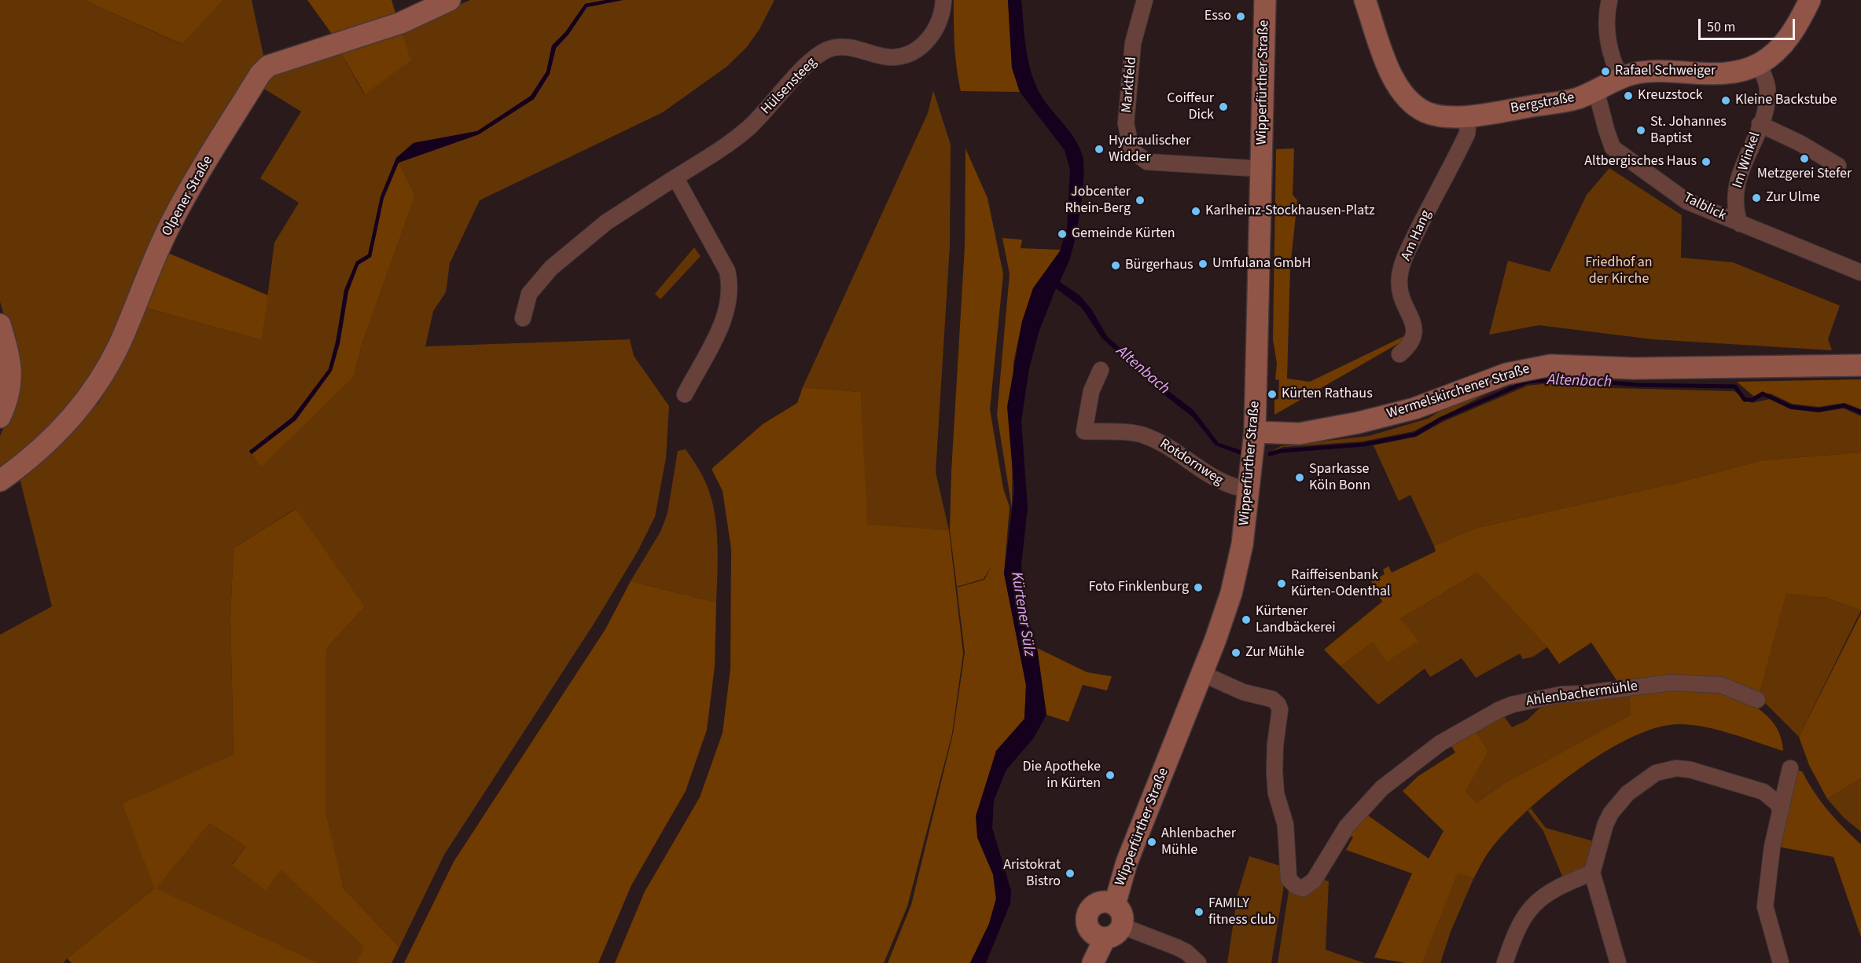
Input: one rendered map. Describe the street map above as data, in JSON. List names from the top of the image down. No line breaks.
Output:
{"streets":{"main road":["Wipperfürther Straße","Bergstraße","Olpener Straße","Wermelskirchener Straße"],"street":["Marktfeld","Hülsensteeg","Im Winkel","Talblick","Am Hang","Rotdornweg","Ahlenbachermühle"]},"crossings":[["Wipperfürther Straße","Marktfeld"],["Wipperfürther Straße","Wermelskirchener Straße"],["Wipperfürther Straße","Rotdornweg"],["Wipperfürther Straße","Ahlenbachermühle"],["Bergstraße","Im Winkel"],["Bergstraße","Talblick"],["Bergstraße","Am Hang"],["Im Winkel","Talblick"]],"water":["Altenbach","Kürtener Sülz"],"parks":["Friedhof an der Kirche"],"places":["Esso","Rafael Schweiger","Kreuzstock","Kleine Backstube","Coiffeur Dick","St. Johannes Baptist","Hydraulischer Widder","Metzgerei Stefer","Altbergisches Haus","Zur Ulme","Jobcenter Rhein-Berg","Karlheinz-Stockhausen-Platz","Gemeinde Kürten","Umfulana GmbH","Bürgerhaus","Kürten Rathaus","Sparkasse Köln Bonn","Raiffeisenbank Kürten-Odenthal","Foto Finklenburg","Kürtener Landbäckerei","Zur Mühle","Die Apotheke in Kürten","Ahlenbacher Mühle","Aristokrat Bistro","FAMILY fitness club"],"scale_bar":"50 m"}
